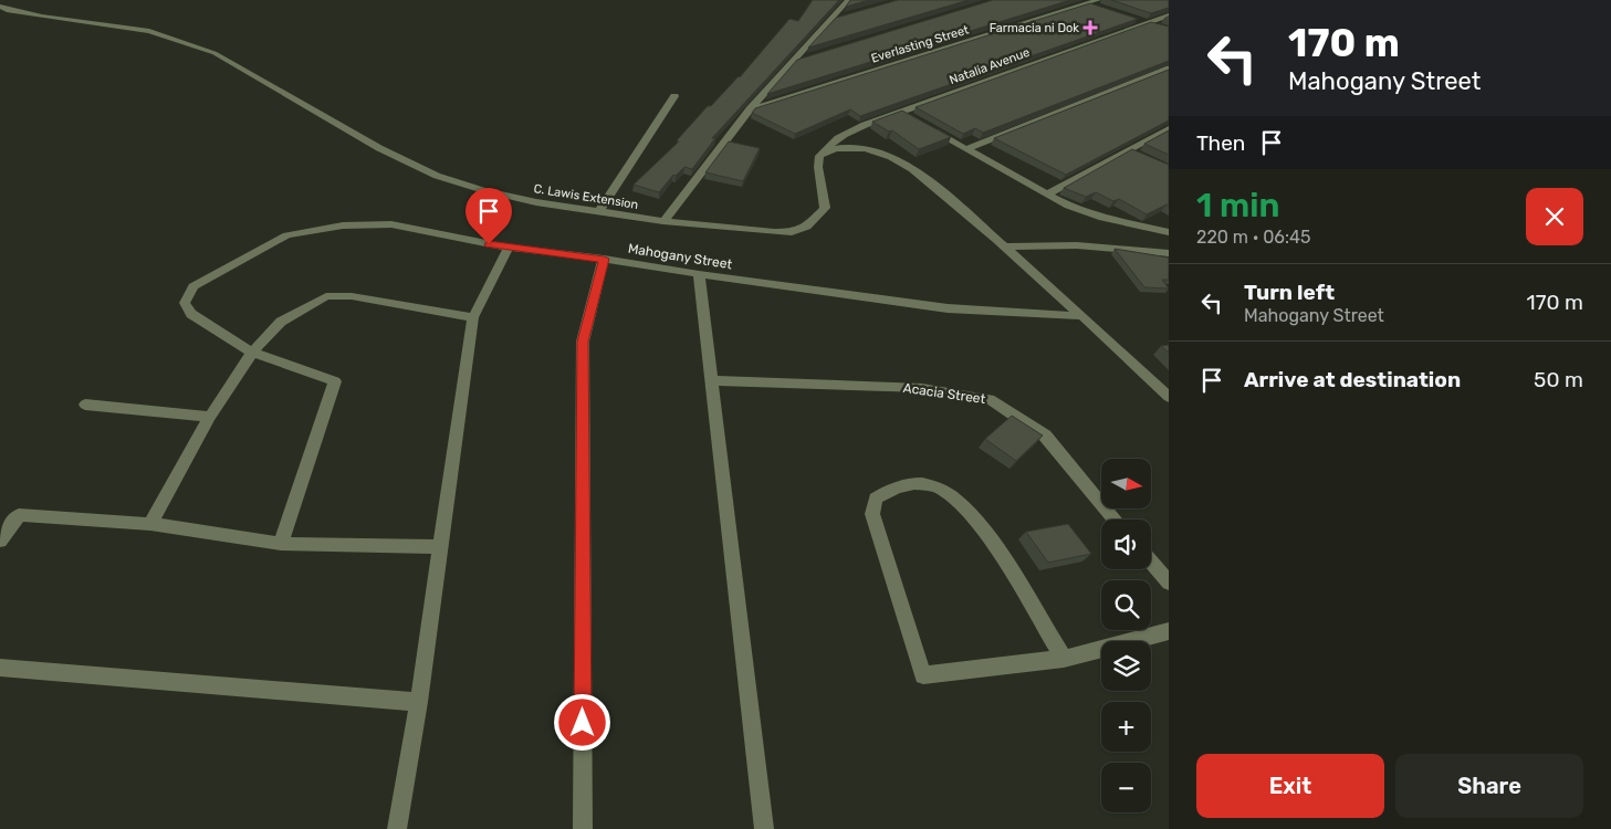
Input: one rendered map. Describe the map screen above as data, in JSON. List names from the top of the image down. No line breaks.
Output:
{"streets":{"street":["Everlasting Street","Natalia Avenue","C. Lawis Extension","Mahogany Street","Acacia Street"]},"crossings":[["Natalia Avenue","C. Lawis Extension"]],"places":{"health":["Farmacia ni Dok"]},"north":"right","page":{"turn":["170 m","Mahogany Street"],"then":"Then","heading":["1 min","220 m · 06:45"],"list":[{"name":"Turn left","note":"Mahogany Street","value":"170 m"},{"name":"Arrive at destination","value":"50 m"}],"map_buttons":["+","−"],"buttons":["Exit","Share"]}}
